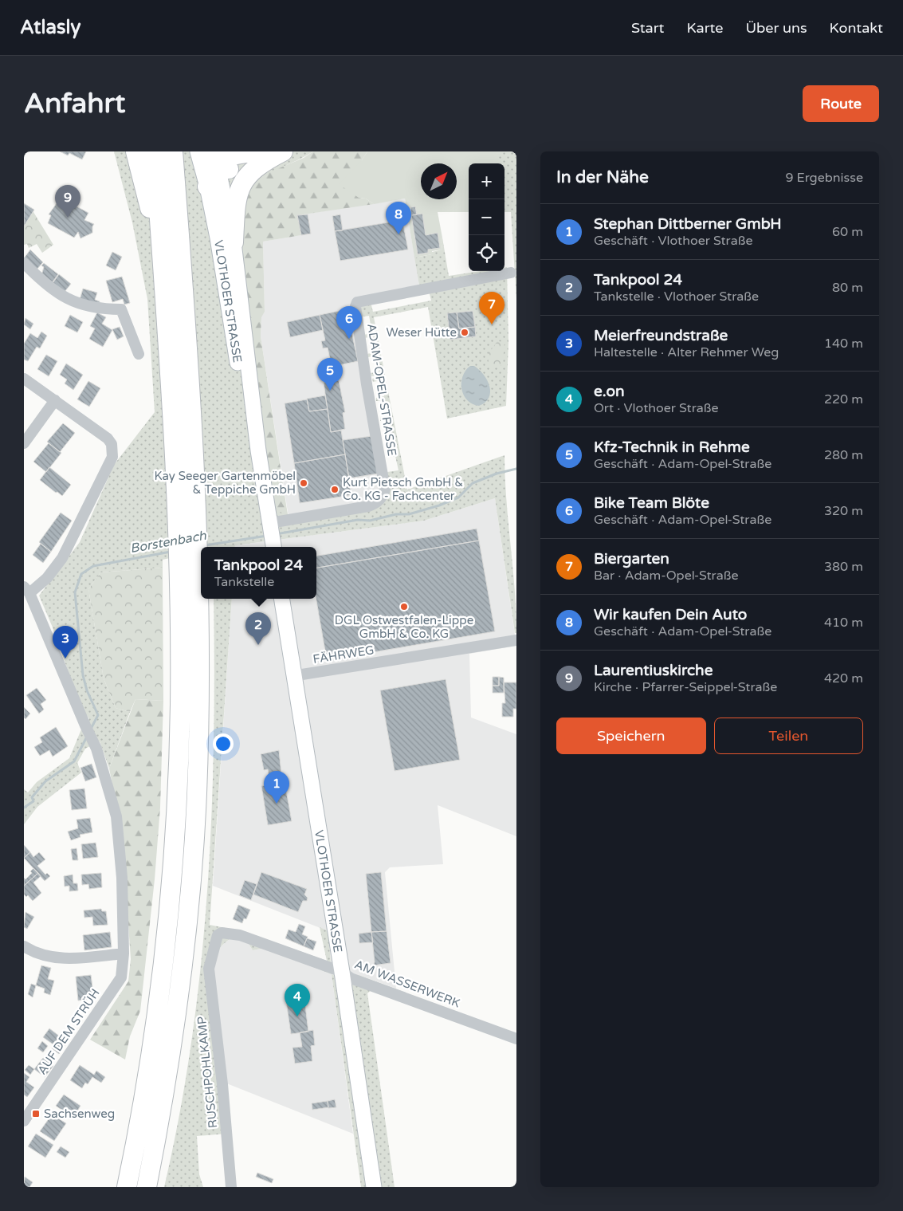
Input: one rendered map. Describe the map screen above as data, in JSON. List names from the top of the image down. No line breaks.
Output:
{"streets":{"main road":["VLOTHOER STRASSE"],"street":["ADAM-OPEL-STRASSE","FÄHRWEG","AM WASSERWERK","AUF DEM STRÜH","RUSCHPOHLKAMP"]},"crossings":[["VLOTHOER STRASSE","ADAM-OPEL-STRASSE"],["VLOTHOER STRASSE","FÄHRWEG"],["VLOTHOER STRASSE","AM WASSERWERK"],["AM WASSERWERK","RUSCHPOHLKAMP"]],"water":["Borstenbach"],"places":{"other":["Weser Hütte","Kay Seeger Gartenmöbel & Teppiche GmbH","Kurt Pietsch GmbH & Co. KG - Fachcenter","DGL Ostwestfalen-Lippe GmbH & Co. KG"],"transit":["Sachsenweg"]},"north":"top right","page":{"header":"Atlasly","nav":["Start","Karte","Über uns","Kontakt"],"buttons":["Route",["Speichern","Teilen"]],"title":"Anfahrt","heading":["In der Nähe","9 Ergebnisse"],"map_buttons":["+","−"],"pins":["9","8","7","6","5","2","3","1","4"],"list":[{"mark":"1","name":"Stephan Dittberner GmbH","note":"Geschäft · Vlothoer Straße","value":"60 m"},{"mark":"2","name":"Tankpool 24","note":"Tankstelle · Vlothoer Straße","value":"80 m"},{"mark":"3","name":"Meierfreundstraße","note":"Haltestelle · Alter Rehmer Weg","value":"140 m"},{"mark":"4","name":"e.on","note":"Ort · Vlothoer Straße","value":"220 m"},{"mark":"5","name":"Kfz-Technik in Rehme","note":"Geschäft · Adam-Opel-Straße","value":"280 m"},{"mark":"6","name":"Bike Team Blöte","note":"Geschäft · Adam-Opel-Straße","value":"320 m"},{"mark":"7","name":"Biergarten","note":"Bar · Adam-Opel-Straße","value":"380 m"},{"mark":"8","name":"Wir kaufen Dein Auto","note":"Geschäft · Adam-Opel-Straße","value":"410 m"},{"mark":"9","name":"Laurentiuskirche","note":"Kirche · Pfarrer-Seippel-Straße","value":"420 m"}],"popup":["Tankpool 24","Tankstelle"]}}
